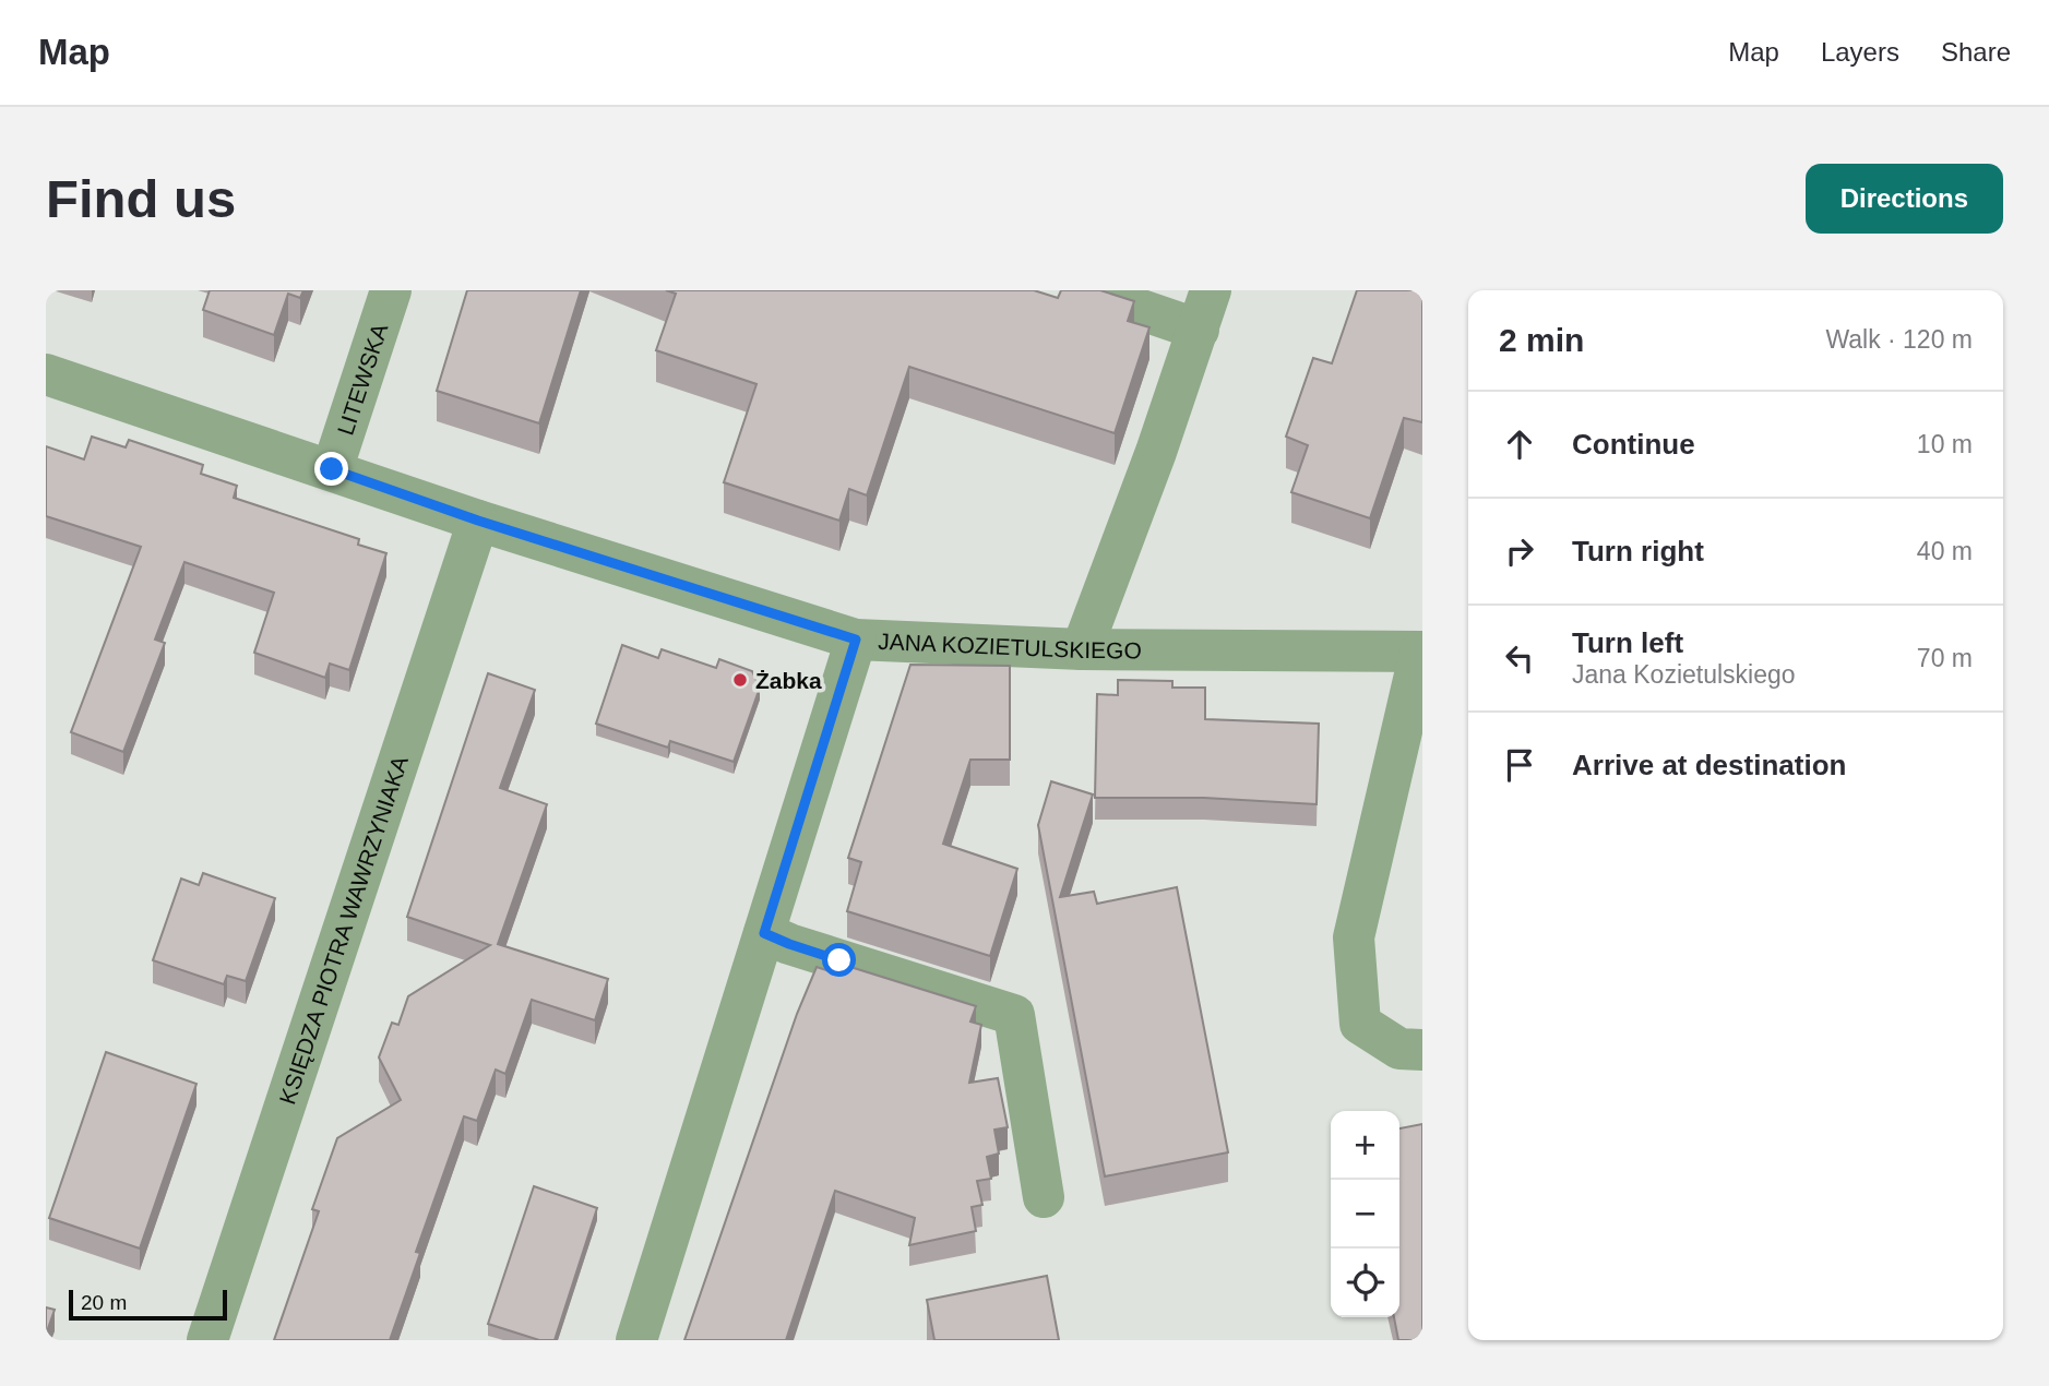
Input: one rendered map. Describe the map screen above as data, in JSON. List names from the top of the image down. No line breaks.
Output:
{"streets":{"street":["LITEWSKA","JANA KOZIETULSKIEGO","KSIĘDZA PIOTRA WAWRZYNIAKA"]},"crossings":[["LITEWSKA","JANA KOZIETULSKIEGO"],["JANA KOZIETULSKIEGO","KSIĘDZA PIOTRA WAWRZYNIAKA"]],"places":["Żabka"],"scale_bar":"20 m","page":{"header":"Map","nav":["Map","Layers","Share"],"buttons":"Directions","title":"Find us","heading":["2 min","Walk · 120 m"],"list":[["Continue","10 m"],["Turn right","40 m"],["Turn left","Jana Kozietulskiego","70 m"],"Arrive at destination"],"map_buttons":["+","−"],"scale":"20 m"}}
